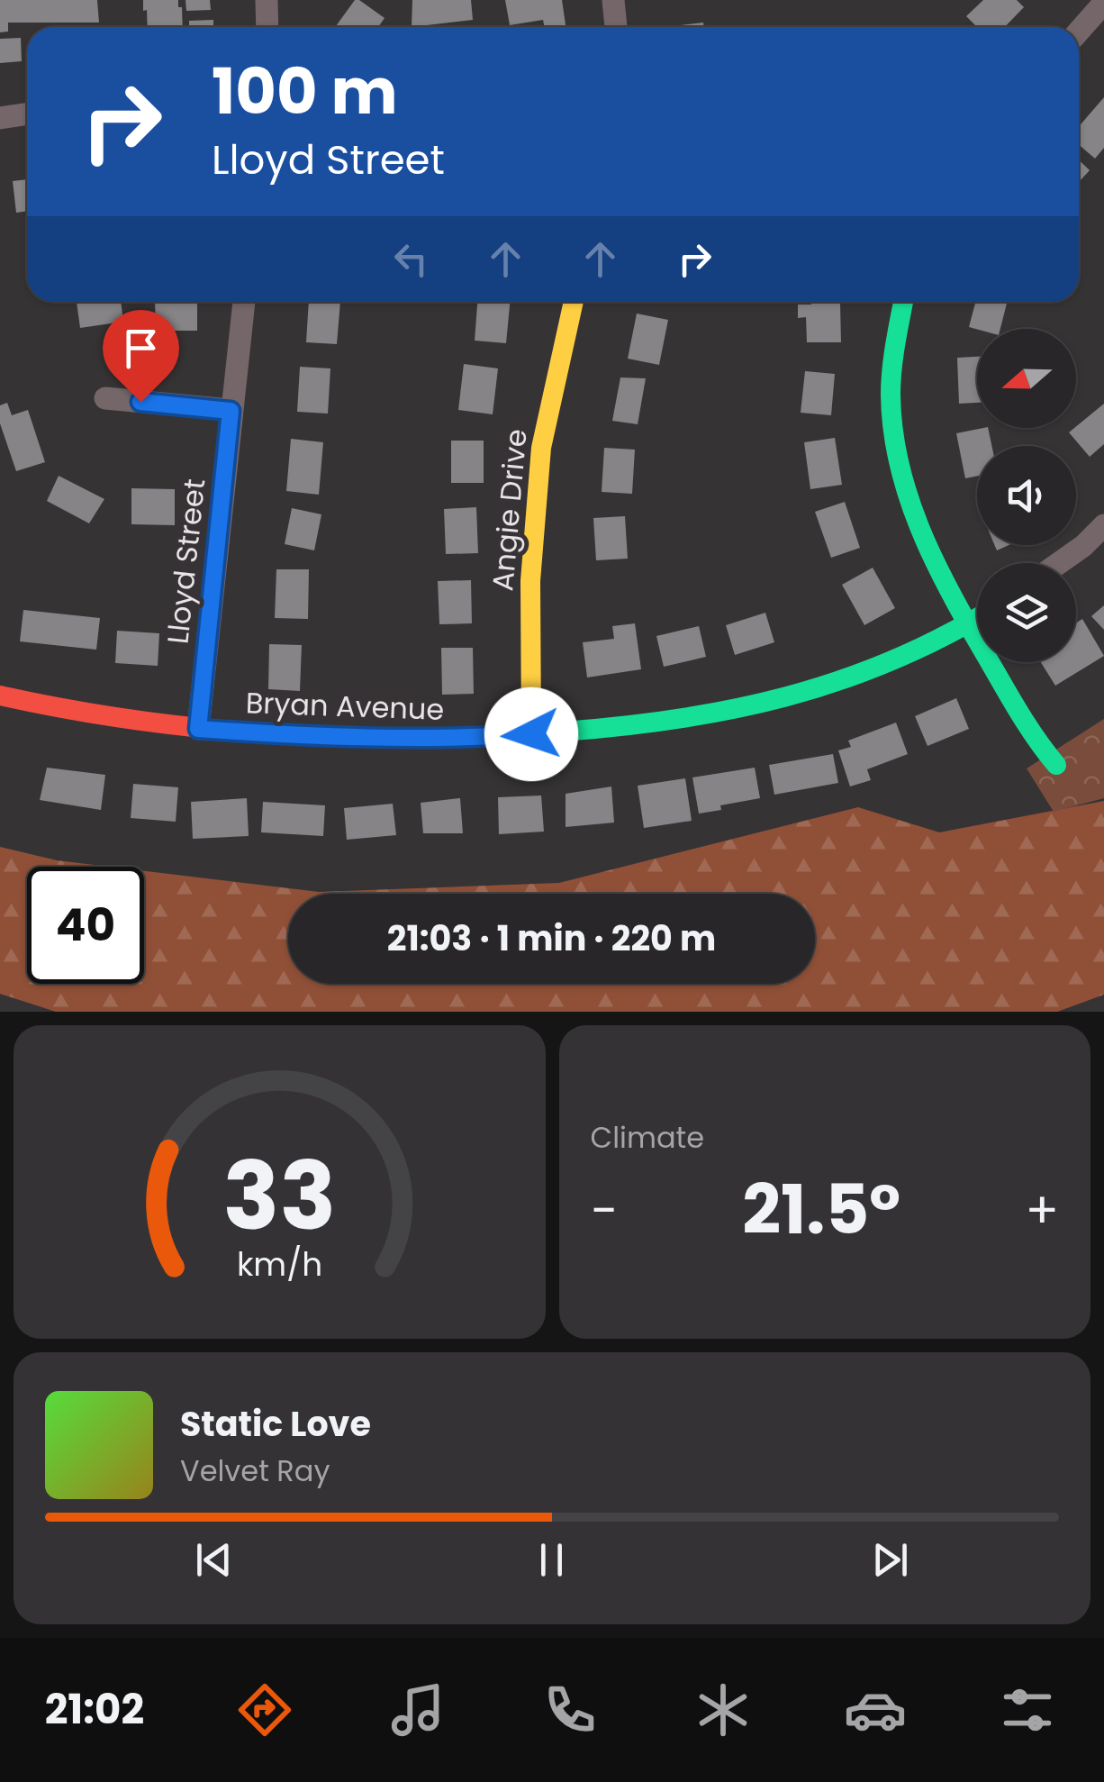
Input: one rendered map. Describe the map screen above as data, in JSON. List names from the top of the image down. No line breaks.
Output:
{"streets":{"street":["Angie Drive","Lloyd Street","Bryan Avenue"]},"crossings":[["Angie Drive","Bryan Avenue"],["Lloyd Street","Bryan Avenue"]],"north":"left","page":{"turn":["100 m","Lloyd Street"],"limit":"40","trip":"21:03 · 1 min · 220 m","tile":"Climate","heat":["−","21.5°","+"],"song":["Static Love","Velvet Ray"],"tabs":"21:02","gauge":["33","km/h"]}}
